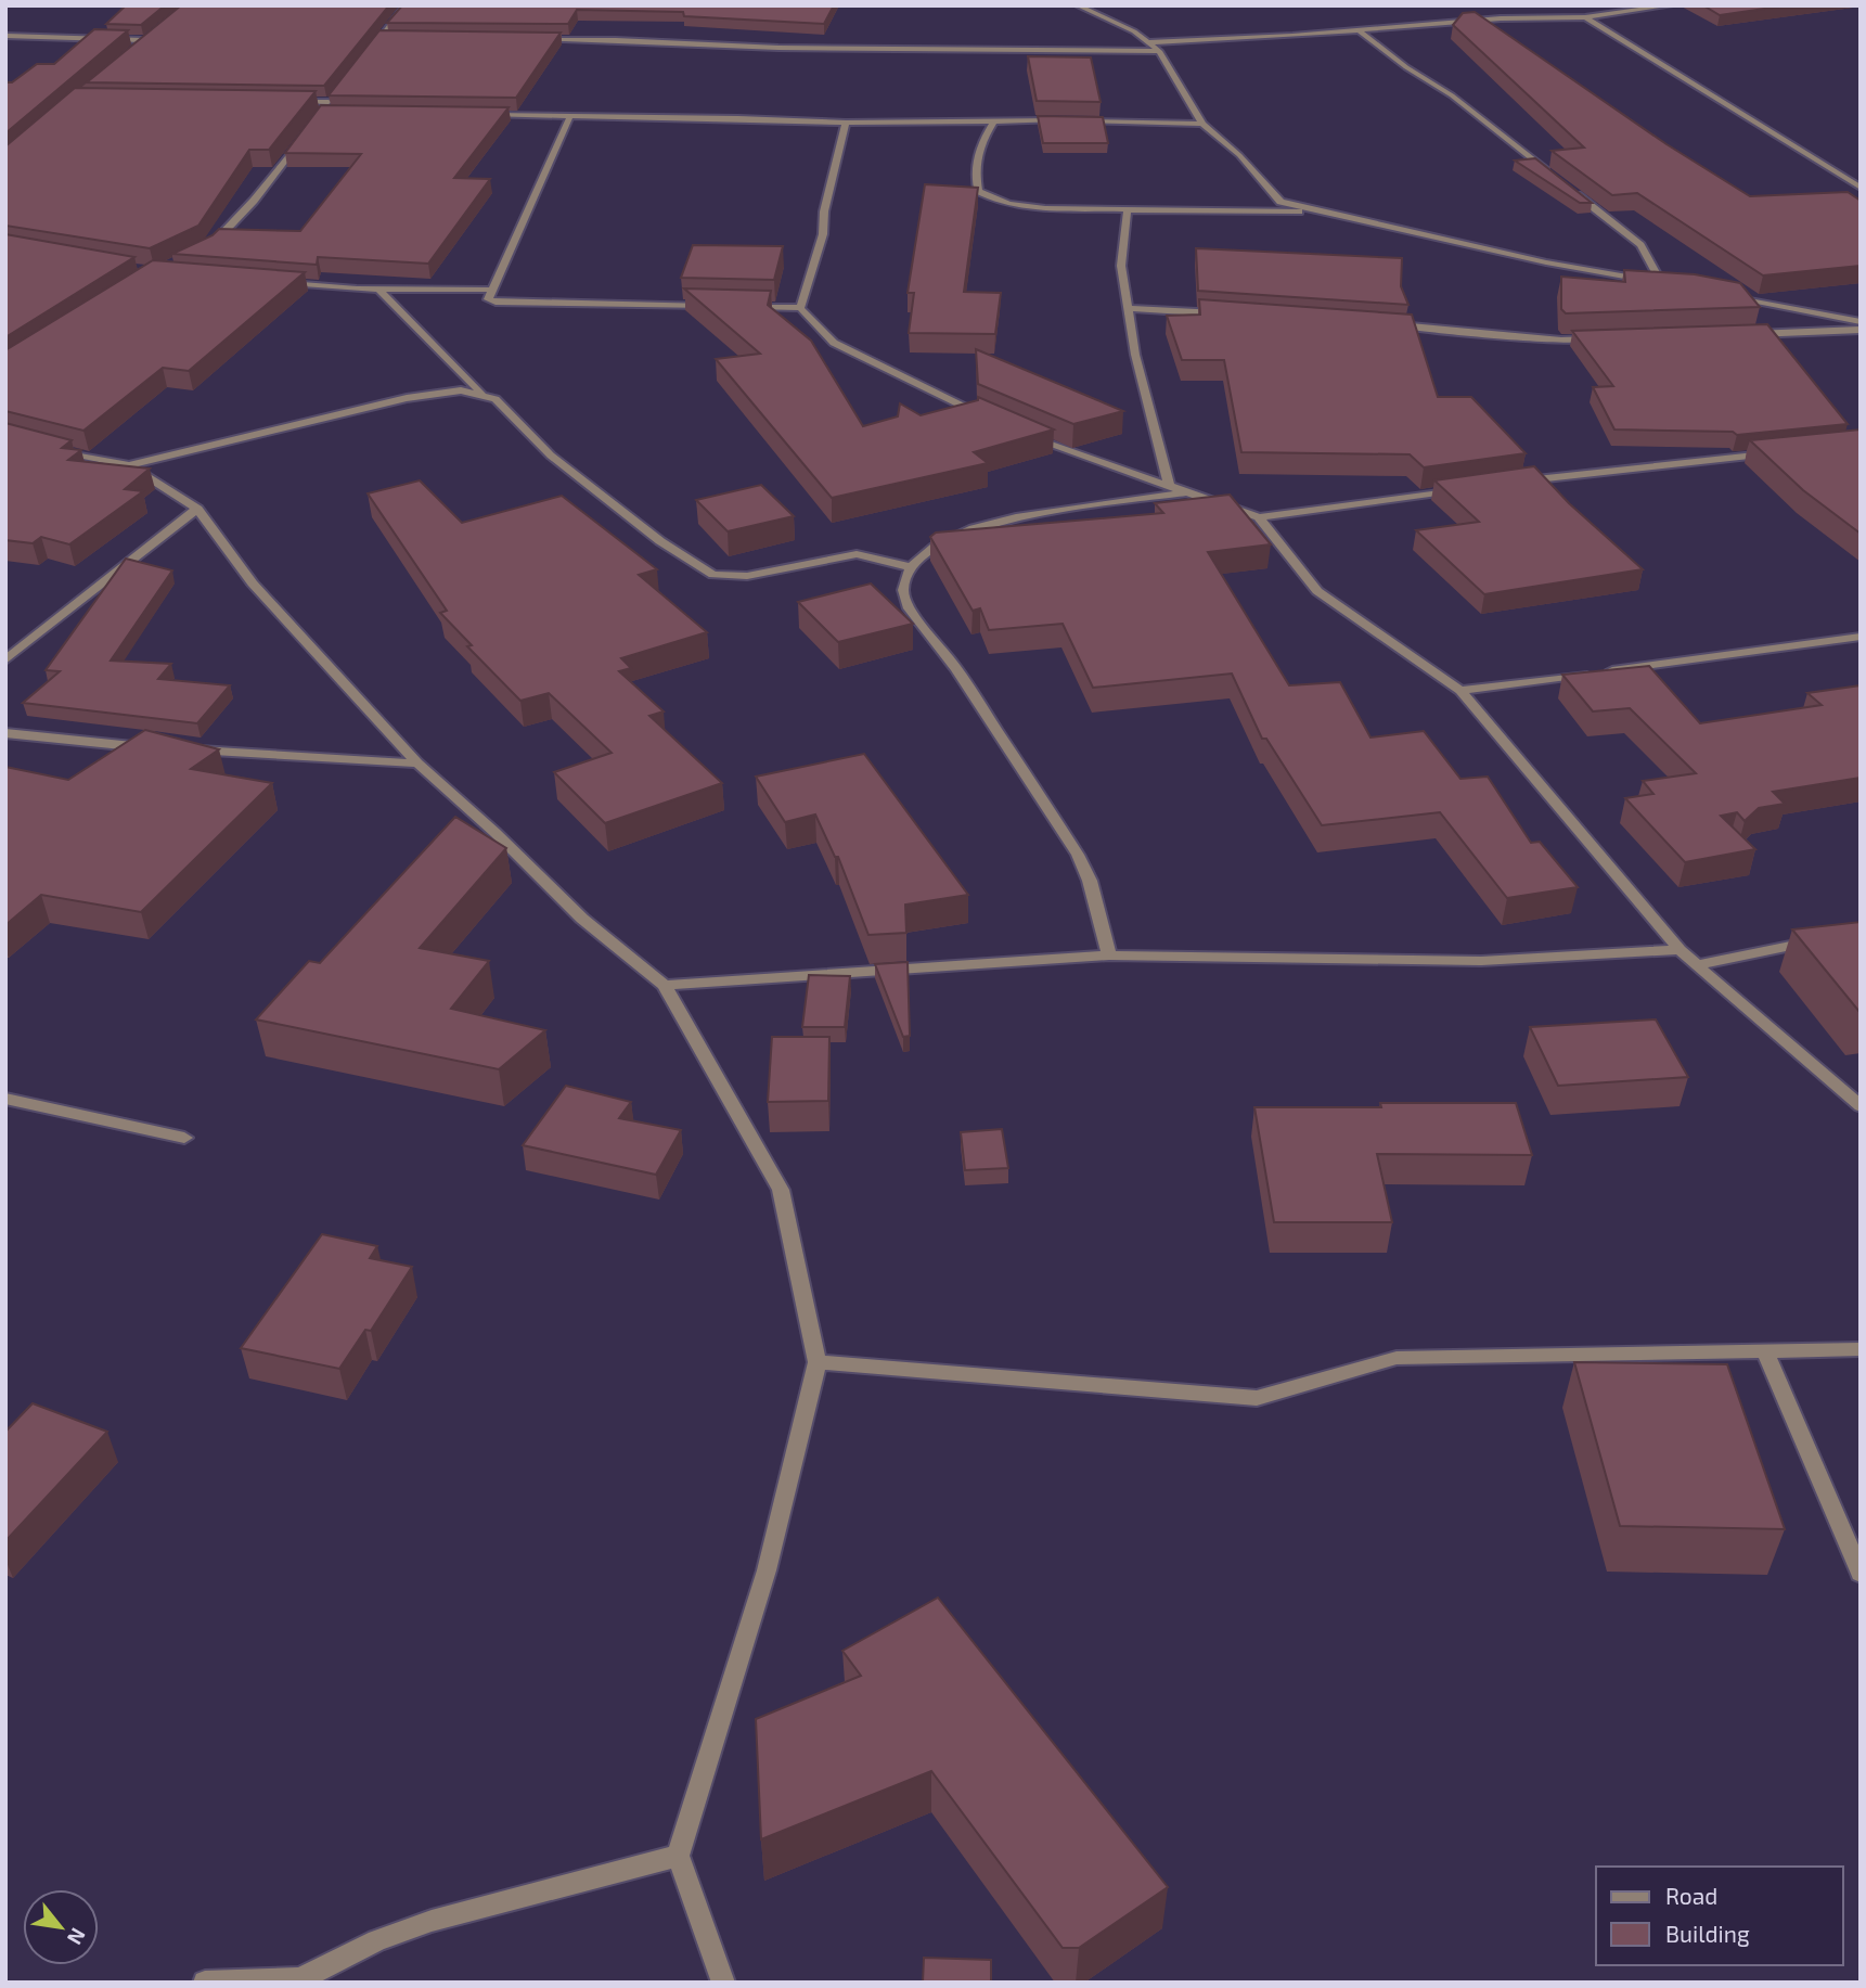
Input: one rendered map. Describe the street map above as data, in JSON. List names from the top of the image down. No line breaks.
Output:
{"legend":["Road","Building"],"north":"bottom right"}
